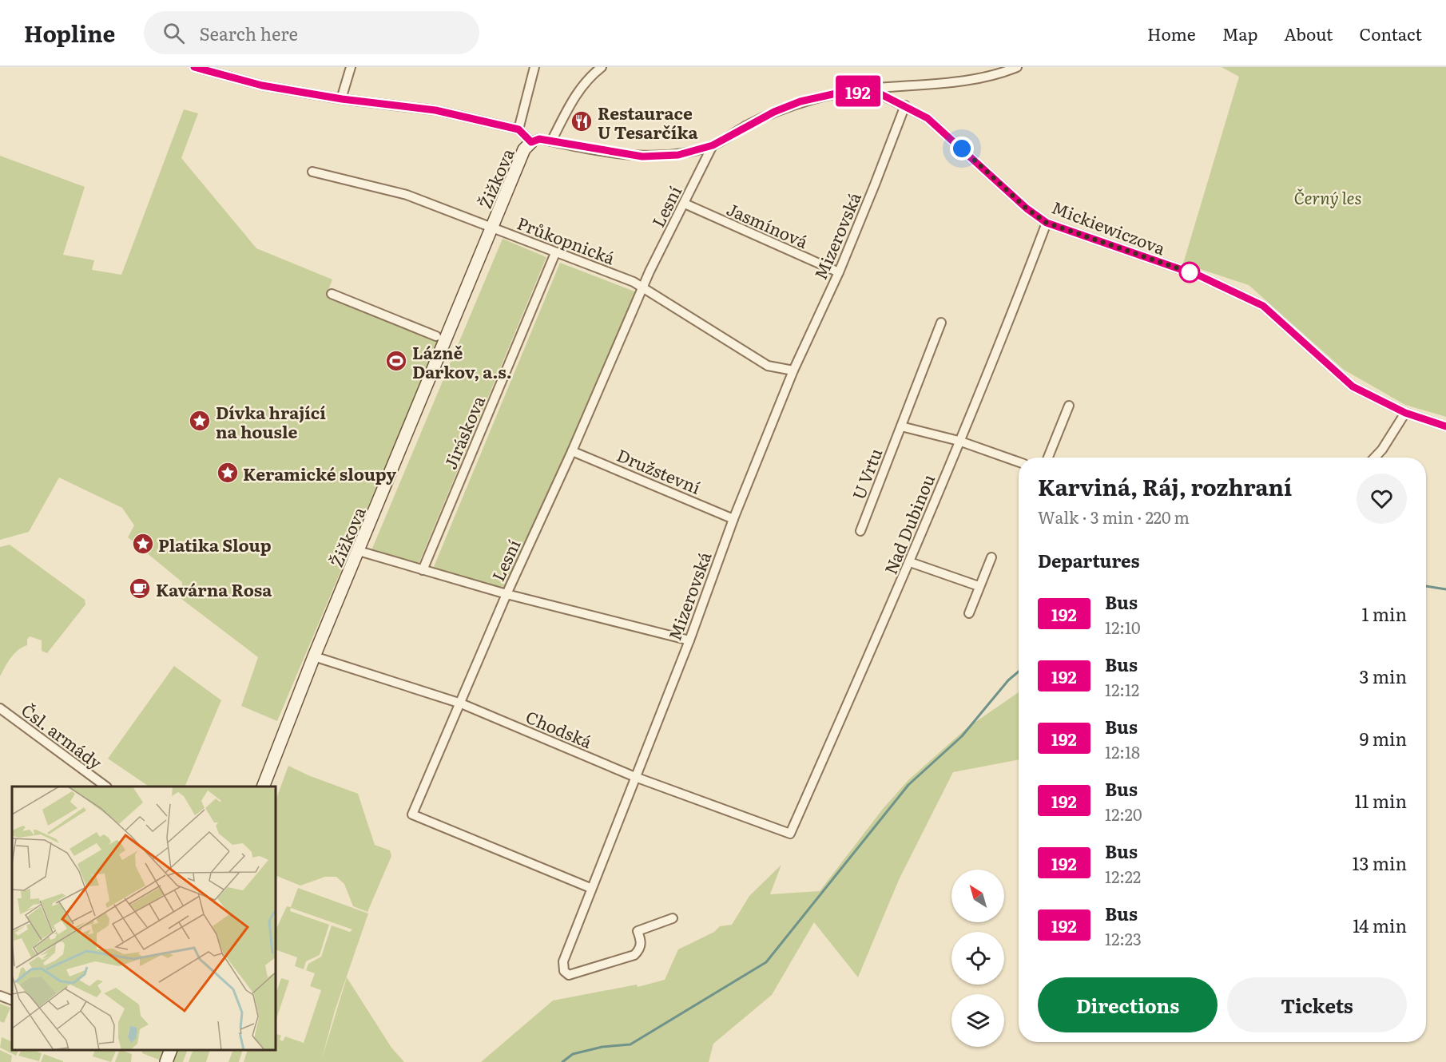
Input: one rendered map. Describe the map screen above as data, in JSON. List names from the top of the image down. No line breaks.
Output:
{"streets":{"street":["Žižkova","Lesní","Jasmínová","Mickiewiczova","Mizerovská","Průkopnická","Jiráskova","Družstevní","U Vrtu","Nad Dubinou","Chodská","Čsl. armády"]},"crossings":[["Žižkova","Průkopnická"],["Žižkova","Chodská"],["Lesní","Jasmínová"],["Lesní","Mizerovská"],["Lesní","Průkopnická"],["Lesní","Družstevní"],["Lesní","Chodská"],["Jasmínová","Mizerovská"],["Mickiewiczova","Mizerovská"],["Mickiewiczova","Nad Dubinou"],["Mizerovská","Průkopnická"],["Mizerovská","Družstevní"],["Mizerovská","Chodská"],["Průkopnická","Jiráskova"],["Nad Dubinou","Chodská"]],"parks":["Černý les"],"places":{"restaurant":["Restaurace U Tesarčíka"],"sports":["Lázně Darkov, a.s."],"place":["Dívka hrající na housle","Keramické sloupy","Platika Sloup"],"cafe":["Kavárna Rosa"]},"lines":["bus line 192"],"north":"top left","page":{"header":"Hopline","search":"Search here","nav":["Home","Map","About","Contact"],"on_map":"192","heading":[["Karviná, Ráj, rozhraní","Walk · 3 min · 220 m"],"Departures"],"list":[{"mark":"192","name":"Bus","note":"12:10","value":"1 min"},{"mark":"192","name":"Bus","note":"12:12","value":"3 min"},{"mark":"192","name":"Bus","note":"12:18","value":"9 min"},{"mark":"192","name":"Bus","note":"12:20","value":"11 min"},{"mark":"192","name":"Bus","note":"12:22","value":"13 min"},{"mark":"192","name":"Bus","note":"12:23","value":"14 min"}],"buttons":["Directions","Tickets"]}}
